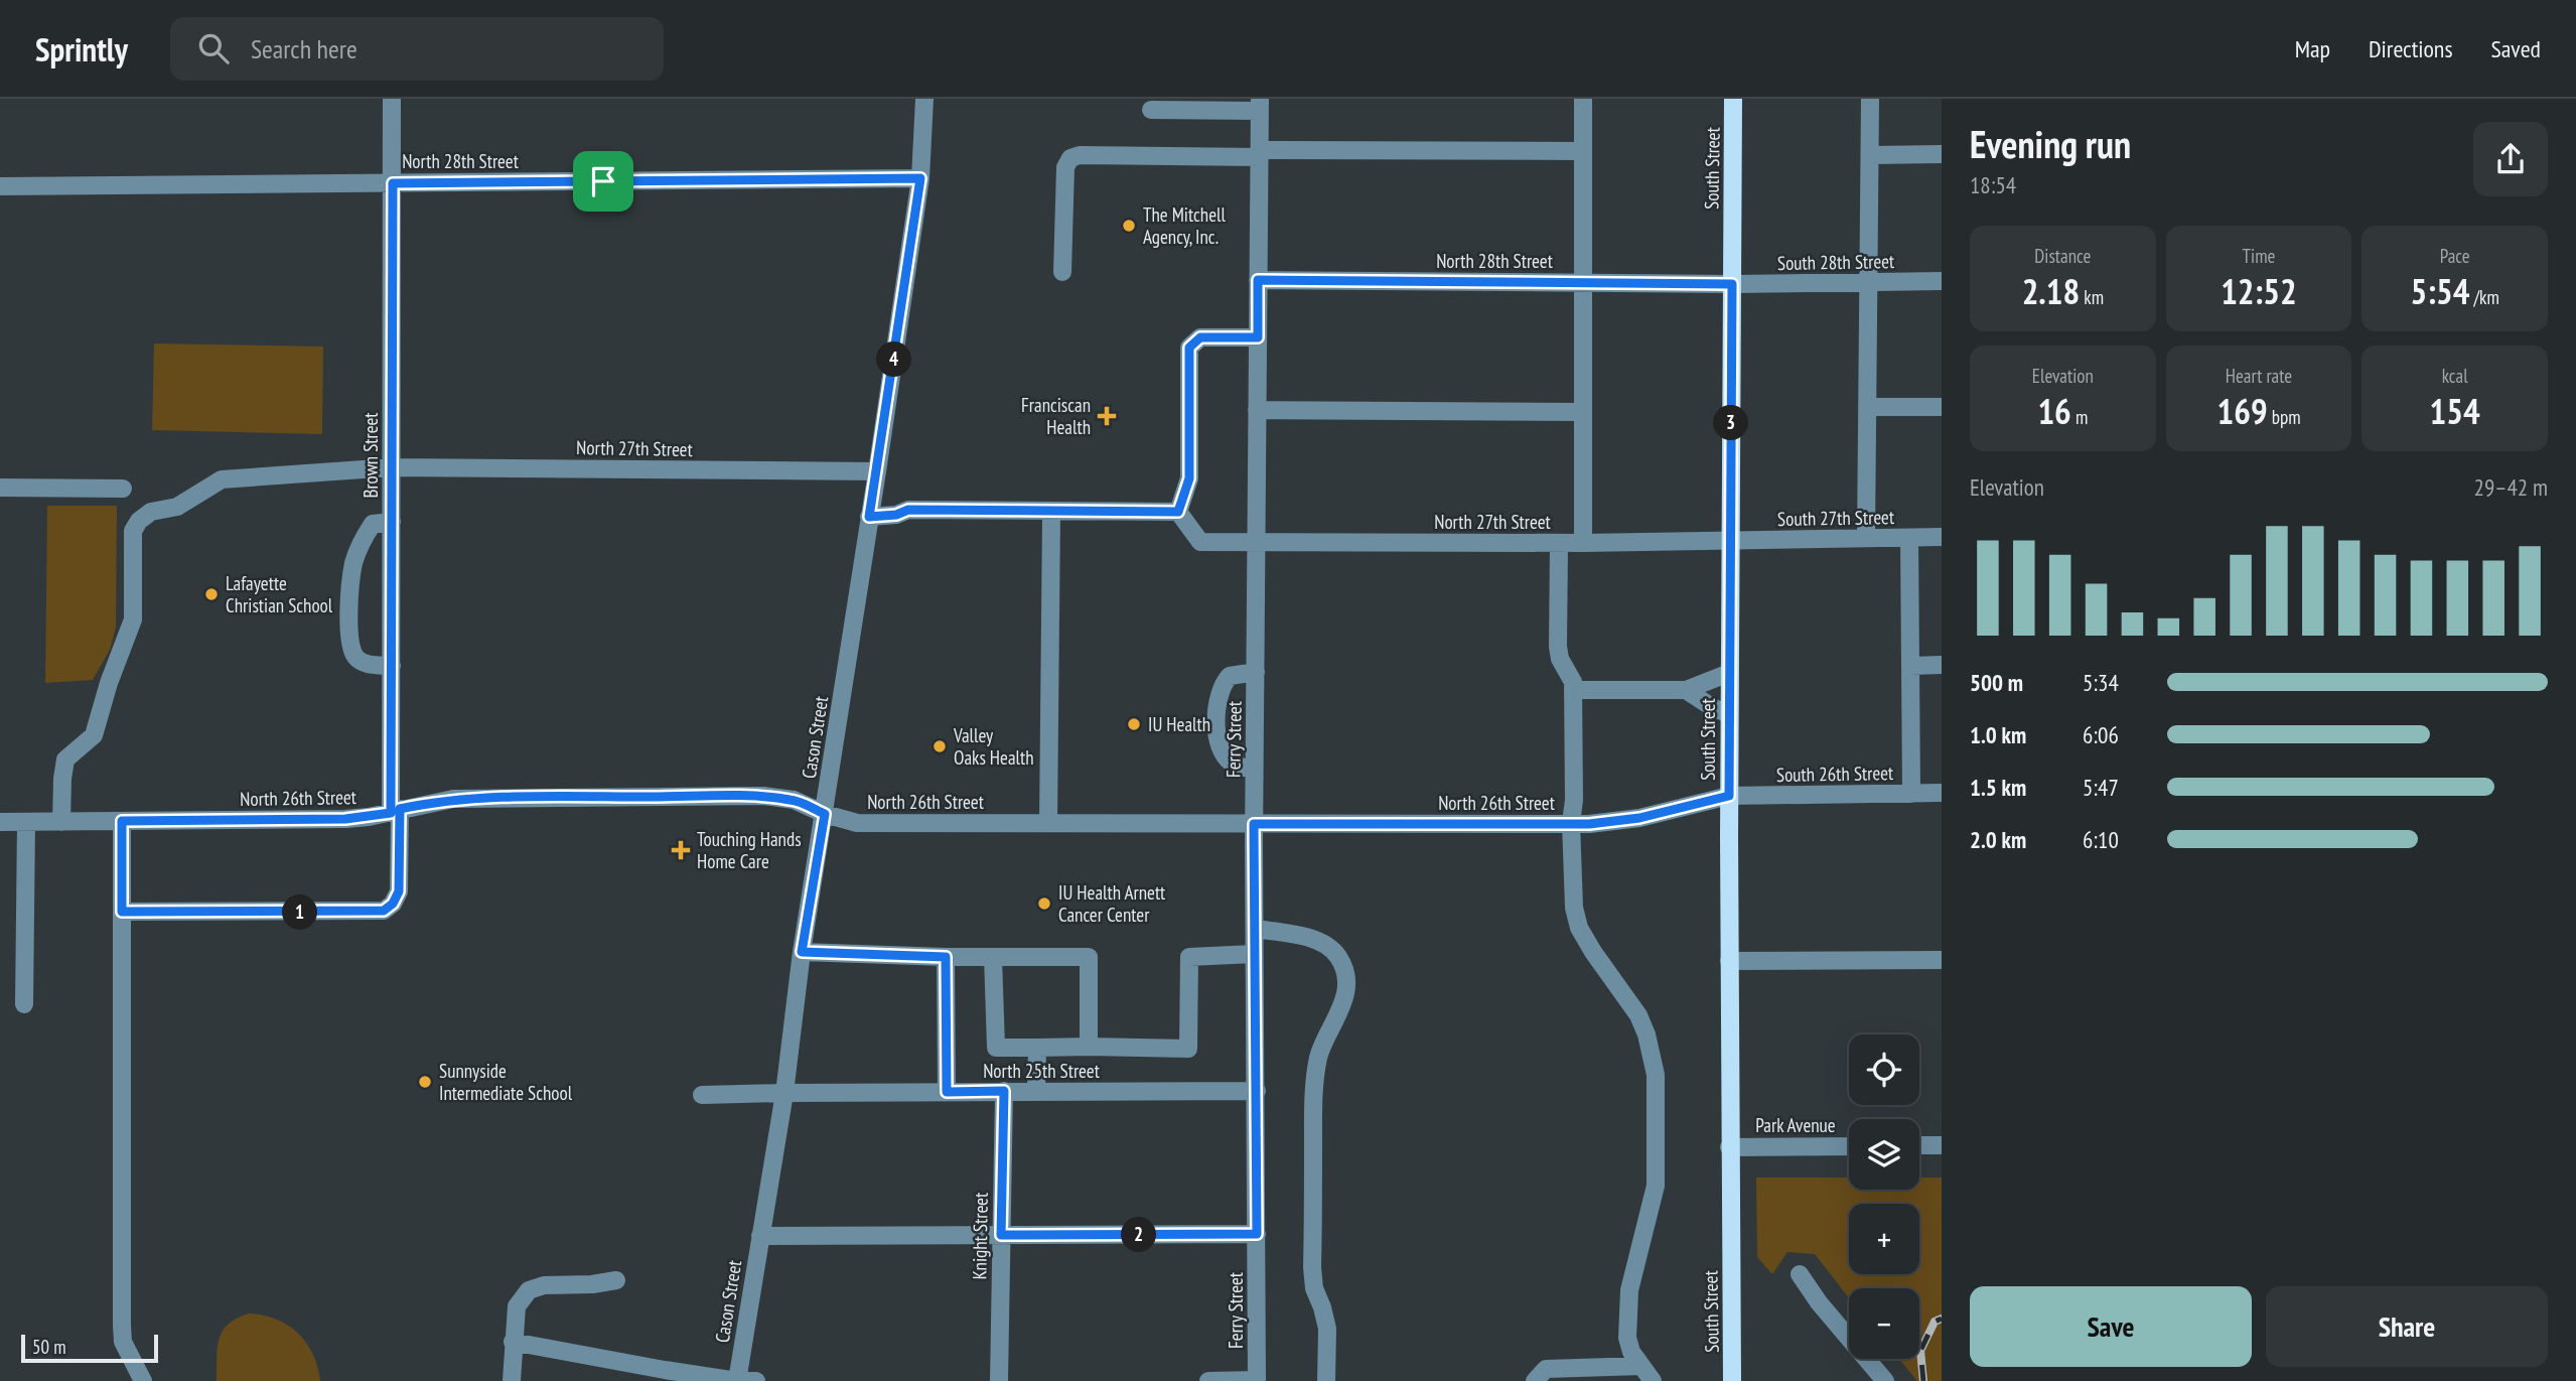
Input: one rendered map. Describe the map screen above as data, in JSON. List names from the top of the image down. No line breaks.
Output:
{"streets":{"main road":["South Street"],"street":["North 28th Street","South 28th Street","North 27th Street","Brown Street","South 27th Street","Cason Street","Ferry Street","South 26th Street","North 26th Street","North 25th Street","Park Avenue","Knight Street"]},"crossings":[["North 28th Street","South Street"],["North 28th Street","South 28th Street"],["North 28th Street","Brown Street"],["North 28th Street","Cason Street"],["North 28th Street","Ferry Street"],["South Street","South 28th Street"],["South Street","North 27th Street"],["South Street","South 27th Street"],["South Street","South 26th Street"],["South Street","North 26th Street"],["South Street","Park Avenue"],["North 27th Street","Brown Street"],["North 27th Street","South 27th Street"],["North 27th Street","Cason Street"],["North 27th Street","Ferry Street"],["North 27th Street","North 26th Street"],["Brown Street","North 26th Street"],["Cason Street","North 26th Street"],["Cason Street","North 25th Street"],["Ferry Street","North 26th Street"],["Ferry Street","North 25th Street"],["South 26th Street","North 26th Street"],["North 25th Street","Knight Street"]],"places":{"other":["The Mitchell Agency, Inc.","Lafayette Christian School","IU Health","Valley Oaks Health","IU Health Arnett Cancer Center","Sunnyside Intermediate School"],"health":["Franciscan Health","Touching Hands Home Care"]},"scale_bar":"50 m","page":{"header":"Sprintly","search":"Search here","nav":["Map","Directions","Saved"],"heading":["Evening run","18:54"],"stats":[["Distance","2.18 km"],["Time","12:52"],["Pace","5:54 /km"],["Elevation","16 m"],["Heart rate","169 bpm"],["kcal","154"]],"pins":["4","3","1","2"],"chart":["Elevation","29–42 m"],"list":[{"name":"500 m","note":"5:34"},{"name":"1.0 km","note":"6:06"},{"name":"1.5 km","note":"5:47"},{"name":"2.0 km","note":"6:10"}],"map_buttons":["+","−"],"buttons":["Save","Share"],"scale":"50 m"}}
